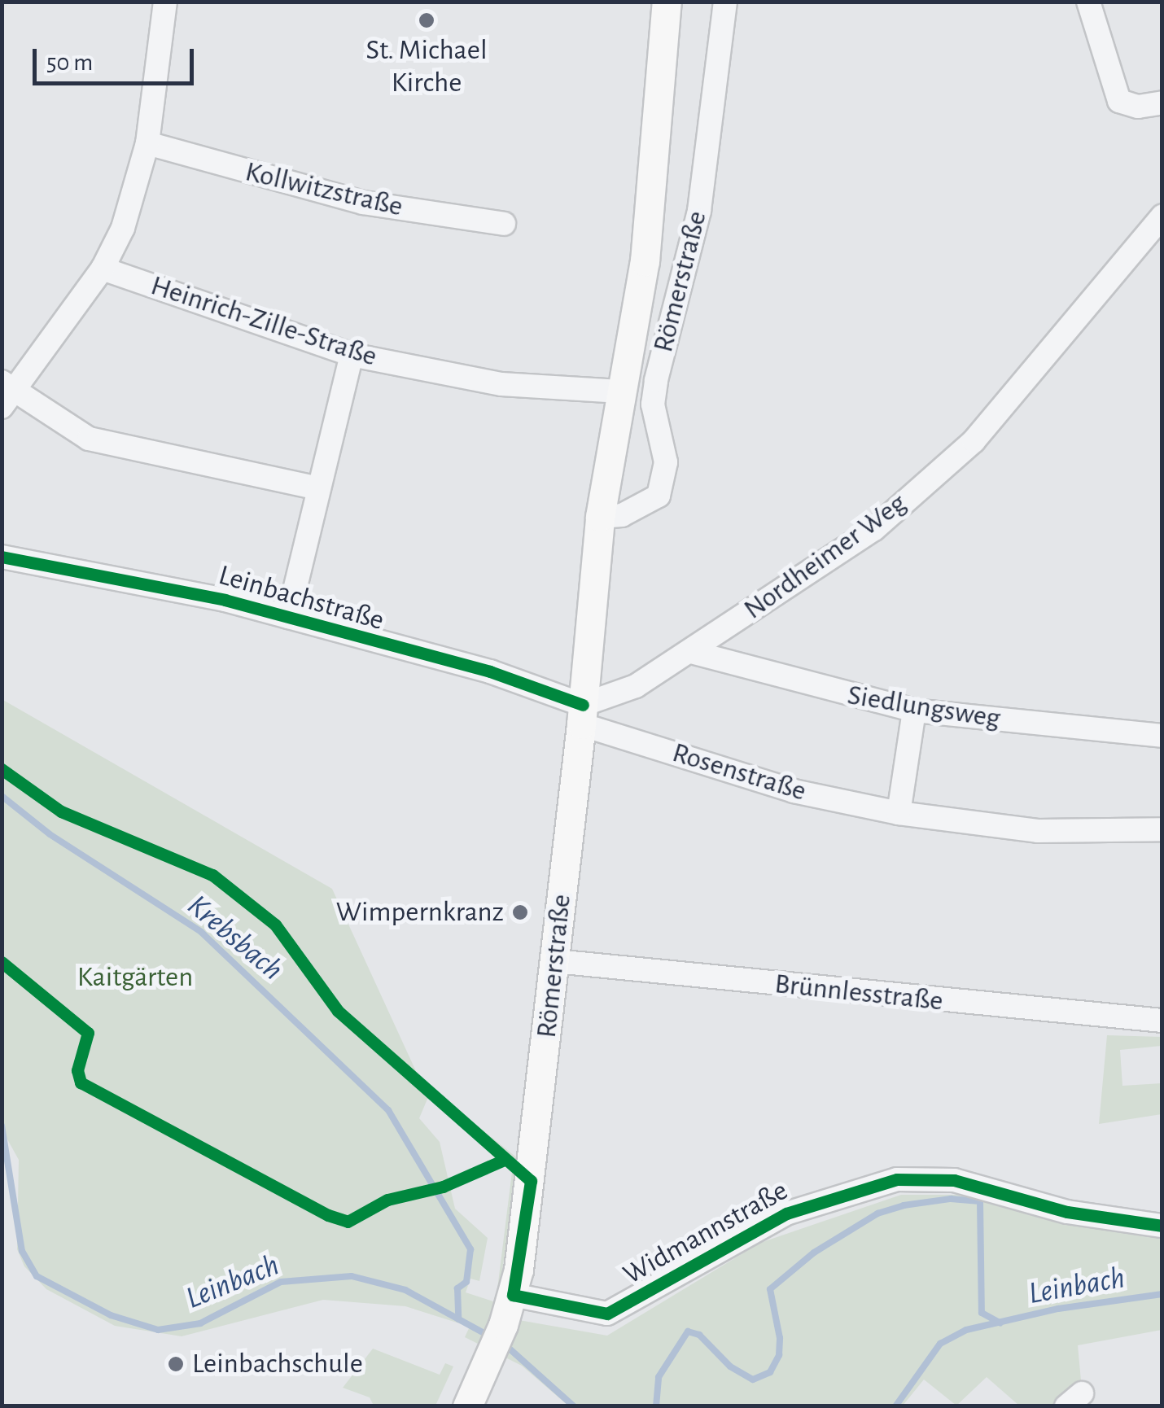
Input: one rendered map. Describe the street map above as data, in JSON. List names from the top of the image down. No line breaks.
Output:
{"streets":{"main road":["Römerstraße"],"street":["Kollwitzstraße","Heinrich-Zille-Straße","Nordheimer Weg","Leinbachstraße","Siedlungsweg","Rosenstraße","Brünnlesstraße","Widmannstraße"]},"crossings":[["Römerstraße","Heinrich-Zille-Straße"],["Römerstraße","Nordheimer Weg"],["Römerstraße","Leinbachstraße"],["Römerstraße","Rosenstraße"],["Römerstraße","Brünnlesstraße"],["Römerstraße","Widmannstraße"],["Nordheimer Weg","Leinbachstraße"],["Nordheimer Weg","Siedlungsweg"],["Nordheimer Weg","Rosenstraße"],["Leinbachstraße","Rosenstraße"]],"water":["Krebsbach","Leinbach"],"parks":["Kaitgärten"],"places":["St. Michael Kirche","Wimpernkranz","Leinbachschule"],"scale_bar":"50 m"}
